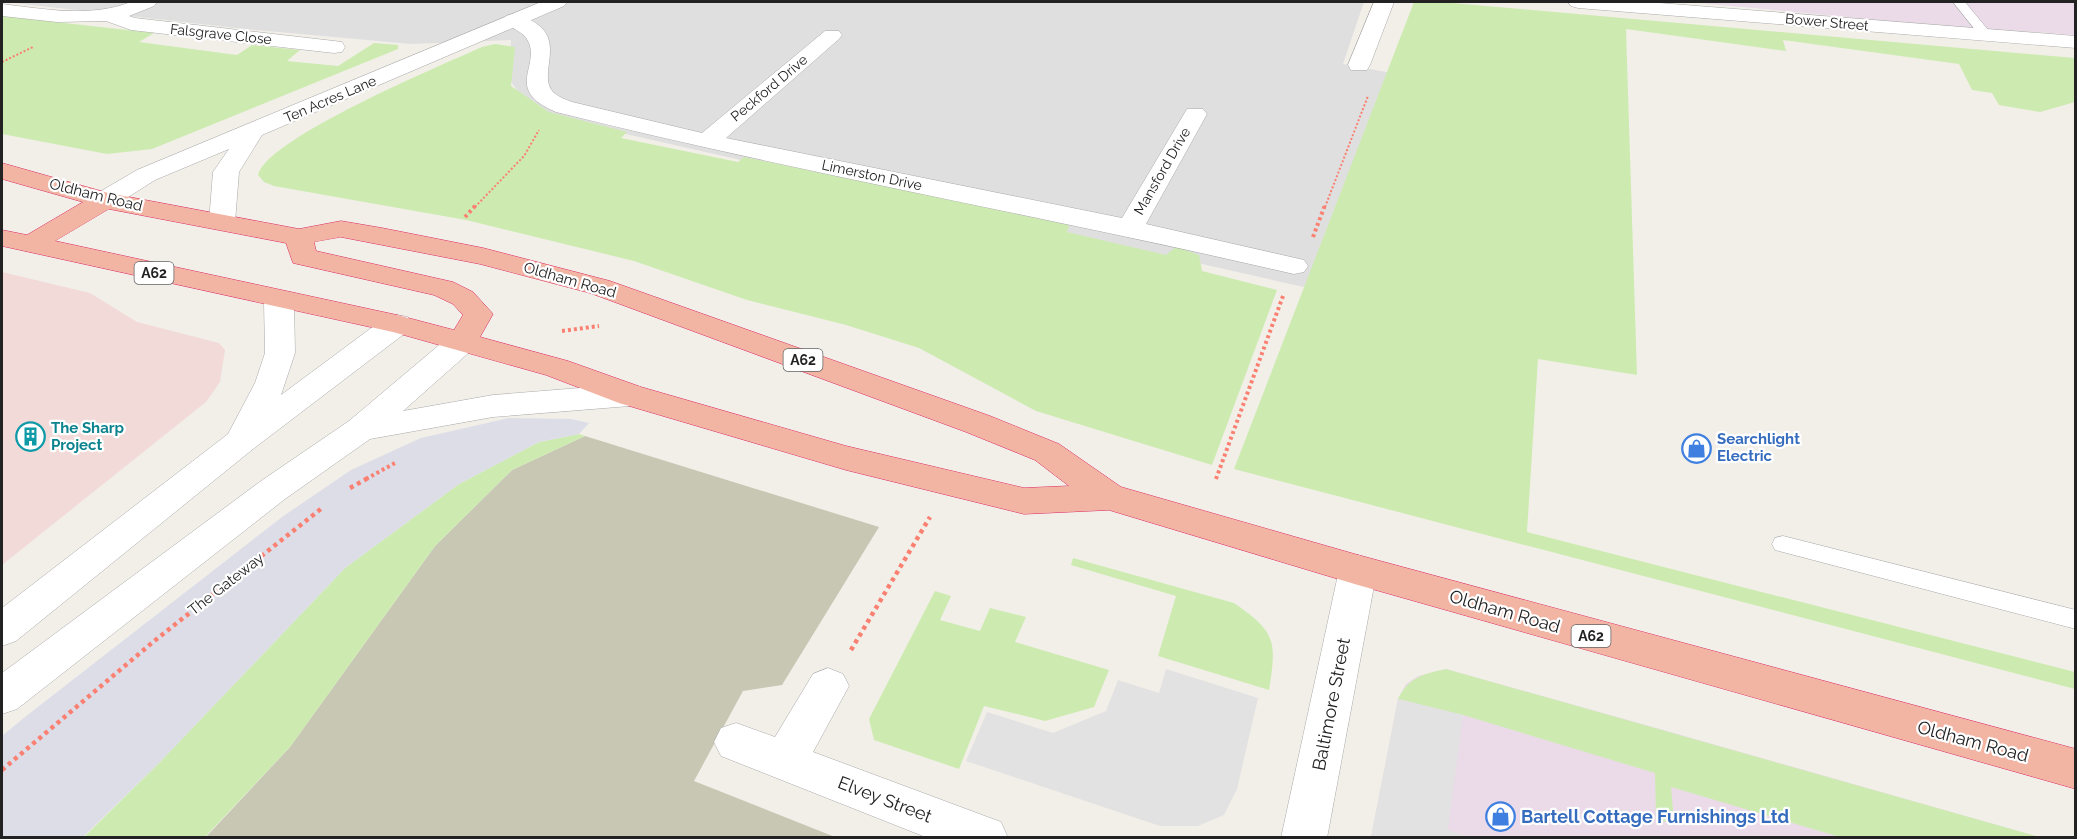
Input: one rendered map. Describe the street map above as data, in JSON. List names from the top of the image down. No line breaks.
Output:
{"streets":{"highway":["Oldham Road","A62"],"street":["Bower Street","Falsgrave Close","Peckford Drive","Ten Acres Lane","Mansford Drive","Limerston Drive","Baltimore Street","Elvey Street"],"path":["The Gateway"]},"crossings":[["Peckford Drive","Limerston Drive"],["Ten Acres Lane","Limerston Drive"],["Ten Acres Lane","Oldham Road"],["Mansford Drive","Limerston Drive"],["Oldham Road","Baltimore Street"]],"places":{"building":["The Sharp Project"],"shop":["Searchlight Electric","Bartell Cottage Furnishings Ltd"]}}
